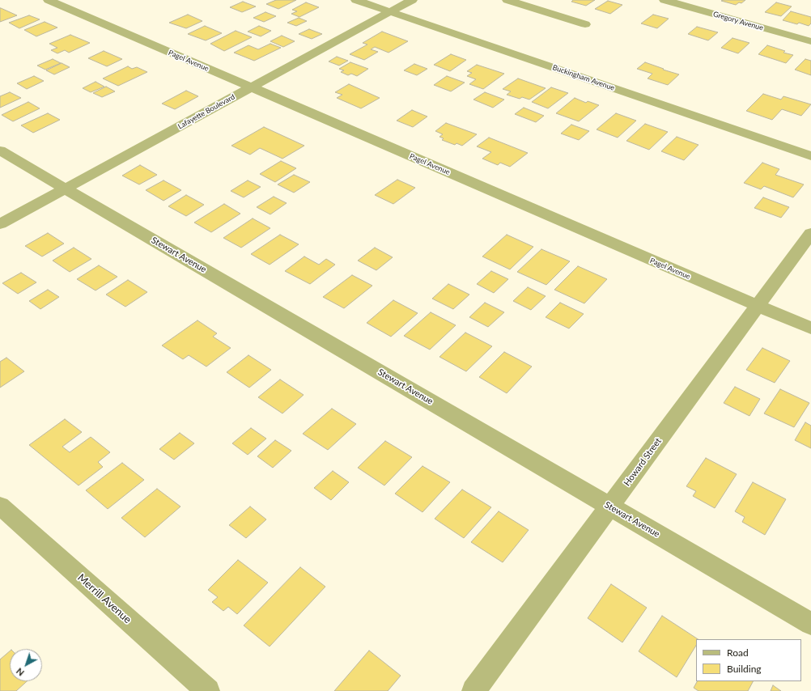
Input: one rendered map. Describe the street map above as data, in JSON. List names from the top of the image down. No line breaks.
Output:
{"streets":{"street":["Gregory Avenue","Pagel Avenue","Buckingham Avenue","Lafayette Boulevard","Stewart Avenue","Howard Street","Merrill Avenue"]},"crossings":[["Pagel Avenue","Lafayette Boulevard"],["Pagel Avenue","Howard Street"],["Buckingham Avenue","Lafayette Boulevard"],["Lafayette Boulevard","Stewart Avenue"],["Stewart Avenue","Howard Street"]],"legend":["Road","Building"],"north":"bottom left"}
